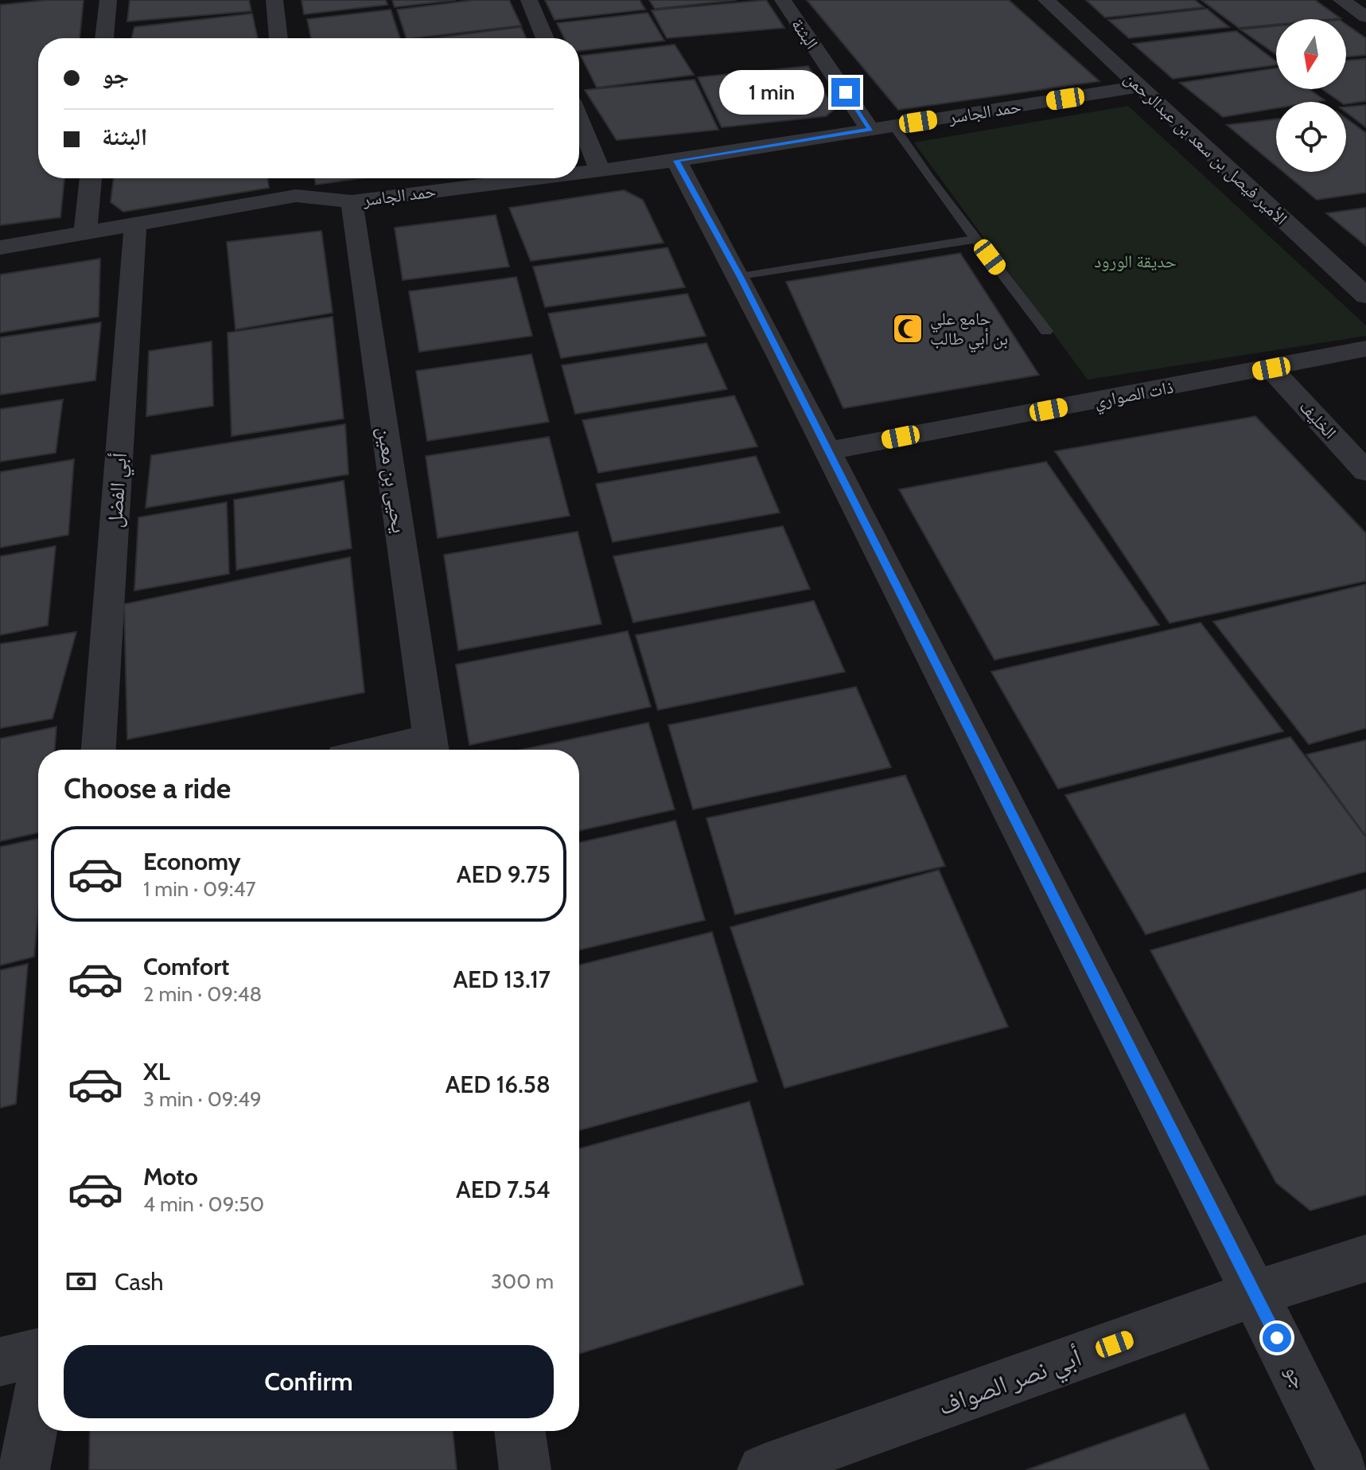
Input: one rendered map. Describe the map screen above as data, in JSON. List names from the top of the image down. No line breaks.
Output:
{"streets":{"street":["البثنة","حمد الجاسر","الأمير فيصل بن سعد بن عبدالرحمن","ذات الصواري","الخليف","يحيى بن معين","أبي الفضل","جو","أبي نصر الصواف"]},"crossings":[["البثنة","حمد الجاسر"],["حمد الجاسر","الأمير فيصل بن سعد بن عبدالرحمن"],["حمد الجاسر","يحيى بن معين"],["حمد الجاسر","أبي الفضل"],["حمد الجاسر","جو"],["ذات الصواري","الخليف"],["ذات الصواري","جو"],["جو","أبي نصر الصواف"]],"parks":["حديقة الورود"],"places":{"mosque":["جامع علي بن أبي طالب"]},"north":"bottom","page":{"banner":["جو","البثنة"],"bubble":"1 min","heading":"Choose a ride","list":[{"name":"Economy","note":"1 min · 09:47","value":"AED 9.75"},{"name":"Comfort","note":"2 min · 09:48","value":"AED 13.17"},{"name":"XL","note":"3 min · 09:49","value":"AED 16.58"},{"name":"Moto","note":"4 min · 09:50","value":"AED 7.54"}],"pay":["Cash","300 m"],"buttons":"Confirm"}}
